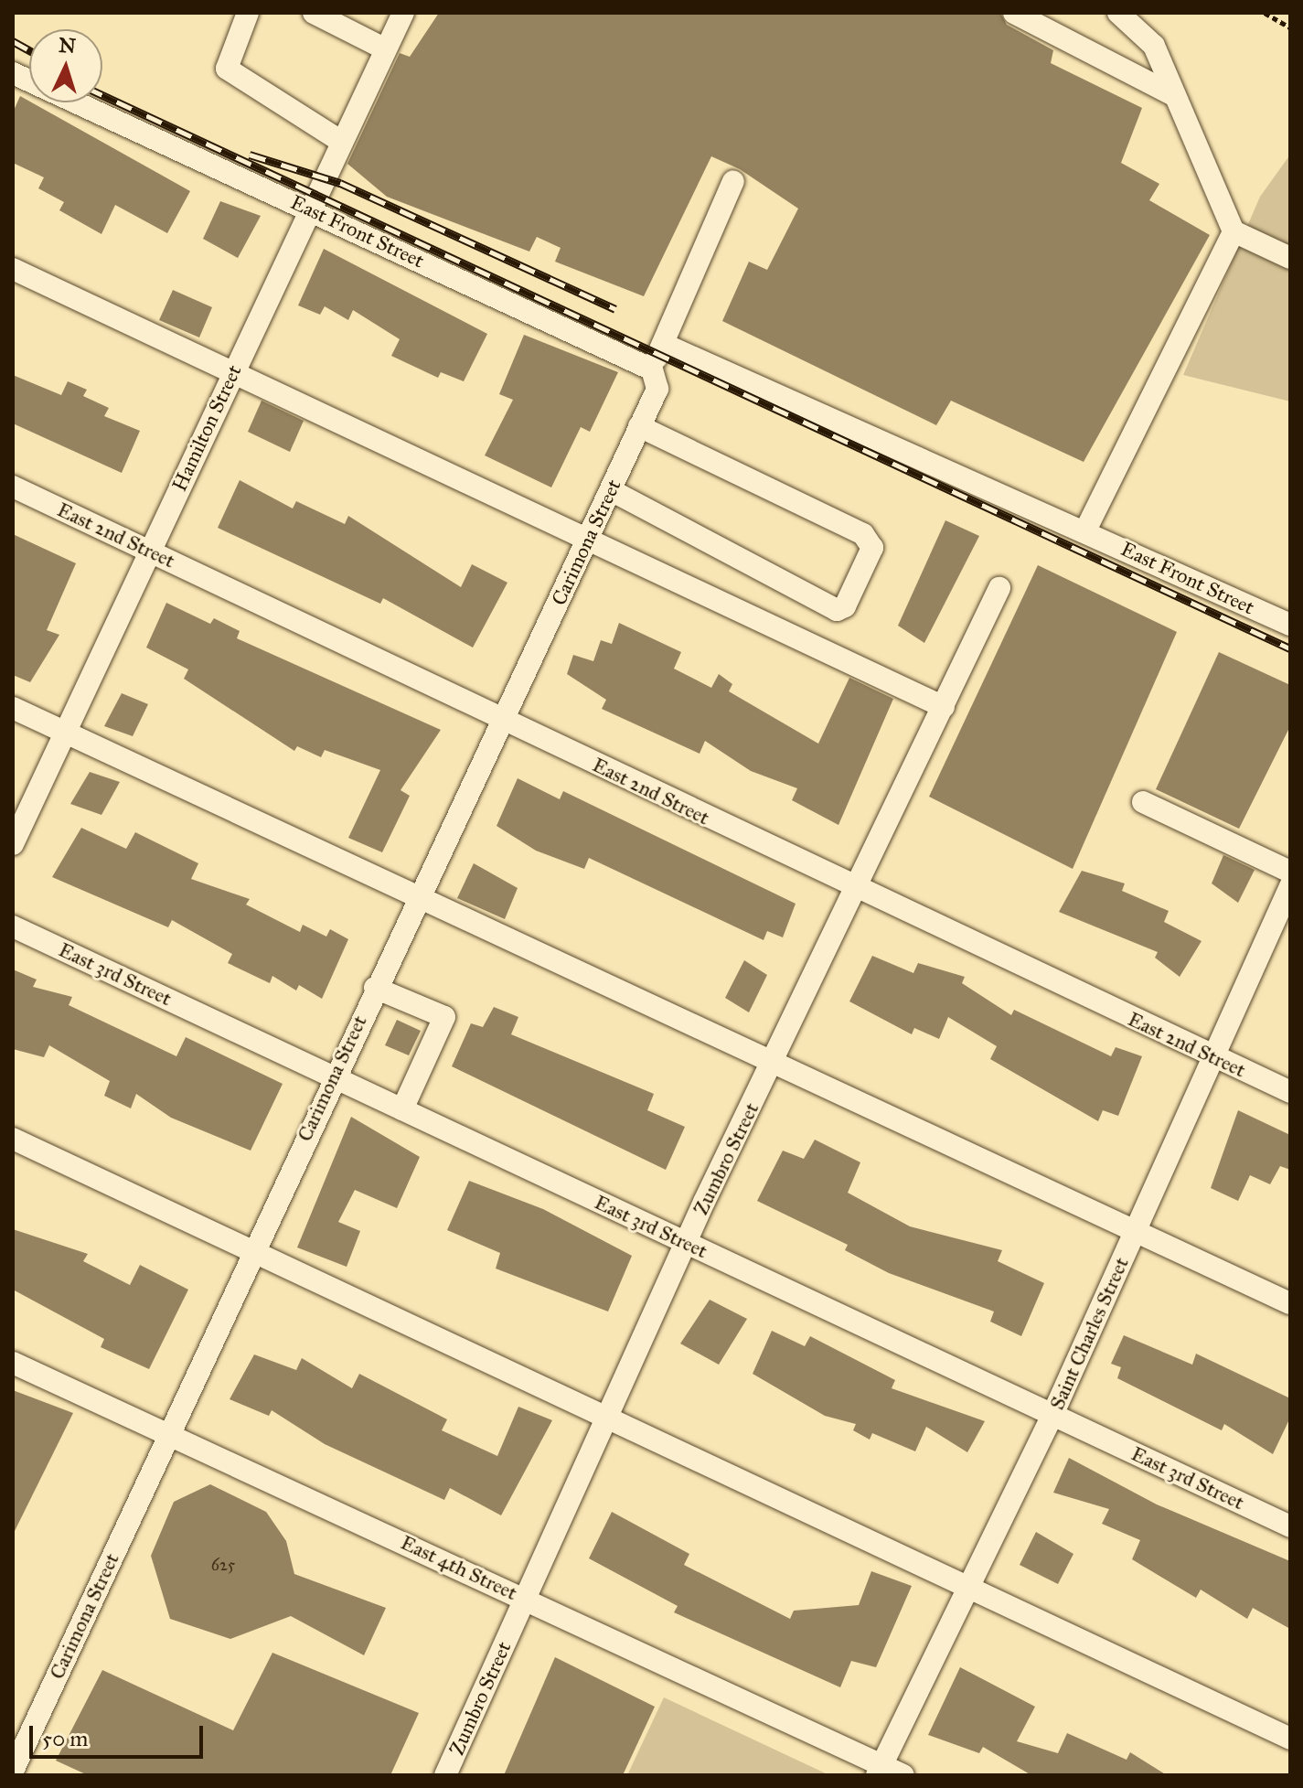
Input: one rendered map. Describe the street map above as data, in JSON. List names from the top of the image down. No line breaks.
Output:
{"streets":{"street":["East Front Street","Hamilton Street","East 2nd Street","Carimona Street","East 3rd Street","Zumbro Street","Saint Charles Street","East 4th Street"]},"crossings":[["East Front Street","Hamilton Street"],["East Front Street","Carimona Street"],["Hamilton Street","East 2nd Street"],["East 2nd Street","Carimona Street"],["East 2nd Street","Zumbro Street"],["East 2nd Street","Saint Charles Street"],["Carimona Street","East 3rd Street"],["Carimona Street","East 4th Street"],["East 3rd Street","Zumbro Street"],["East 3rd Street","Saint Charles Street"],["Zumbro Street","East 4th Street"],["Saint Charles Street","East 4th Street"]],"house_numbers":["625"],"scale_bar":"50 m","north":"top"}
